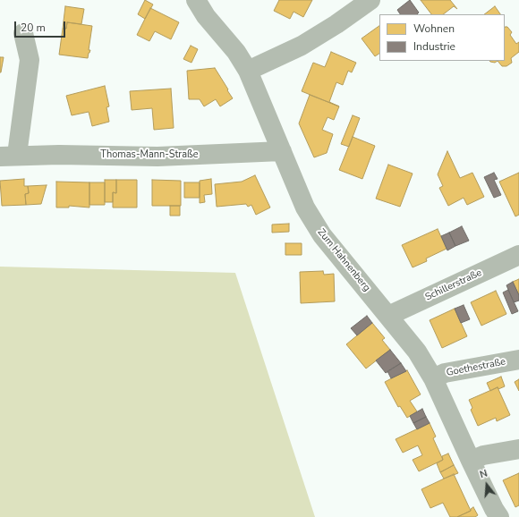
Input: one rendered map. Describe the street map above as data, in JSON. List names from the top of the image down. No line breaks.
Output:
{"streets":{"street":["Thomas-Mann-Straße","Zum Hahnenberg","Schillerstraße","Goethestraße"]},"crossings":[["Thomas-Mann-Straße","Zum Hahnenberg"],["Zum Hahnenberg","Schillerstraße"],["Zum Hahnenberg","Goethestraße"]],"legend":["Wohnen","Industrie"],"scale_bar":"20 m","north":"top"}
